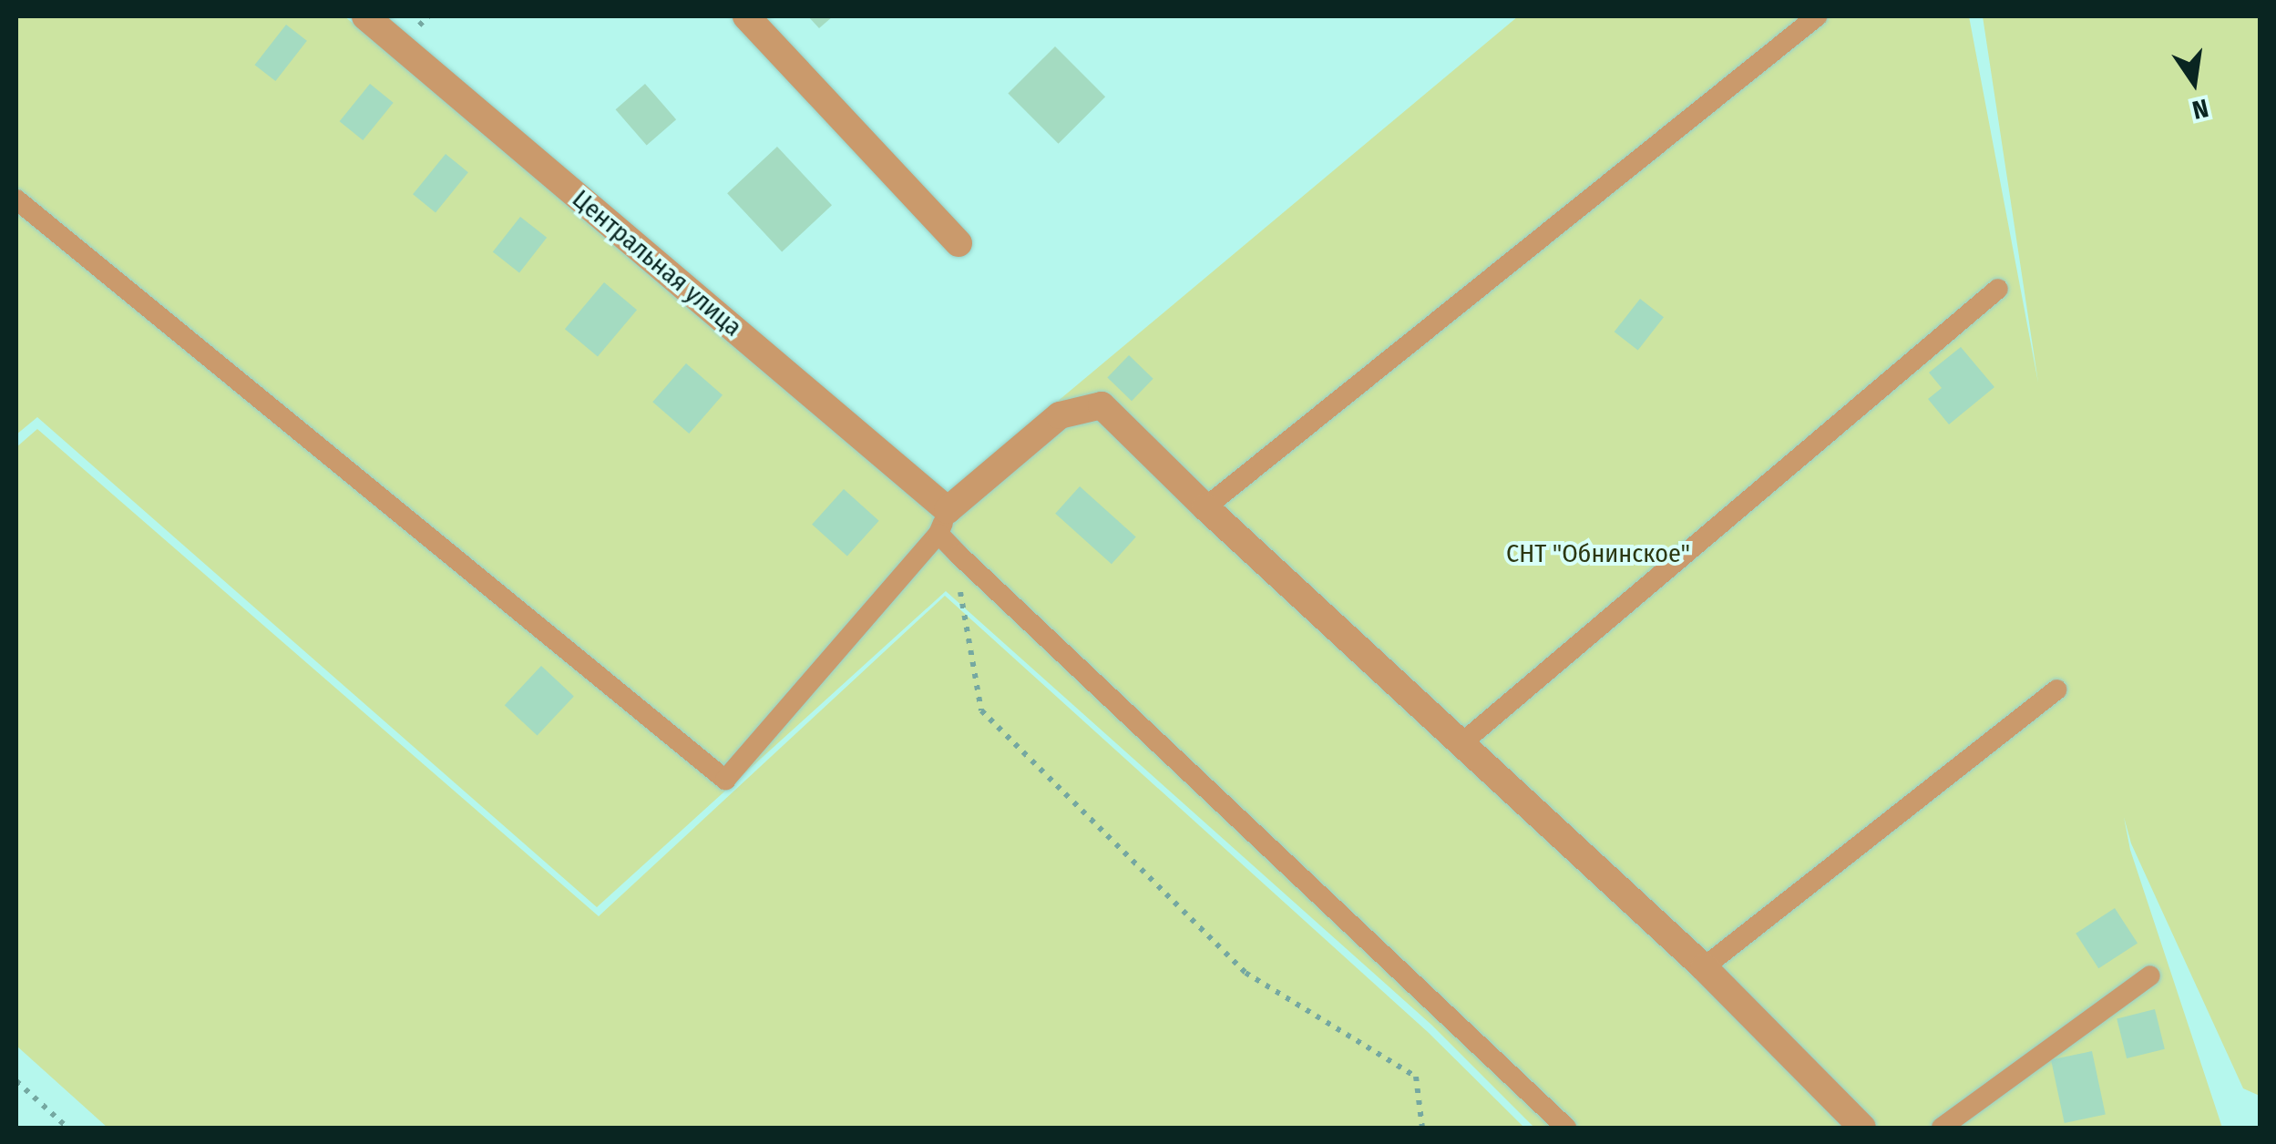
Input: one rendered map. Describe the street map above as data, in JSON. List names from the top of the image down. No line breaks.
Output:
{"streets":{"street":["Центральная улица"]},"parks":["СНТ \"Обнинское\""],"north":"bottom"}
